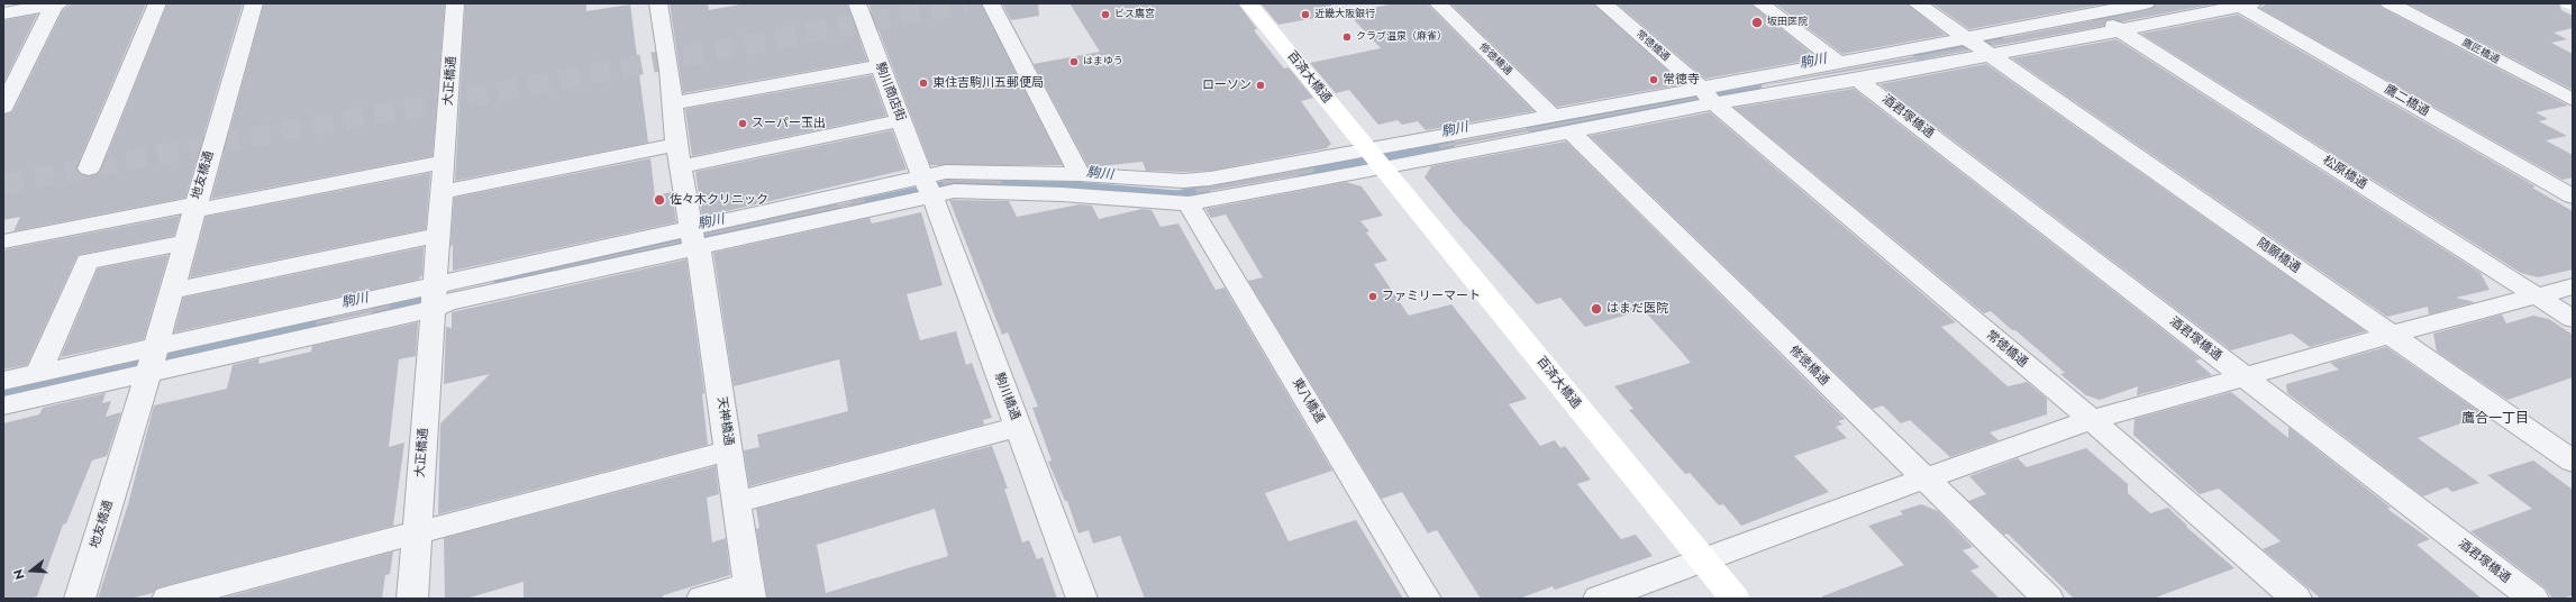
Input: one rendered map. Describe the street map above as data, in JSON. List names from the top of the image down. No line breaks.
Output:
{"streets":{"street":["常徳橋通","鷹匠橋通","修徳橋通","百済大橋通","大正橋通","駒川商店街","鷹二橋通","酒君塚橋通","松原橋通","地友橋通","随願橋通","駒川橋通","東八橋通","天神橋通"]},"crossings":[["駒川商店街","駒川橋通"]],"districts":["鷹合一丁目"],"water":["駒川"],"places":["ビス鷹宮","近畿大阪銀行","坂田医院","クラブ温泉（麻雀）","はまゆう","常徳寺","東住吉駒川五郵便局","ローソン","スーパー玉出","佐々木クリニック","ファミリーマート","はまだ医院"],"north":"left"}
